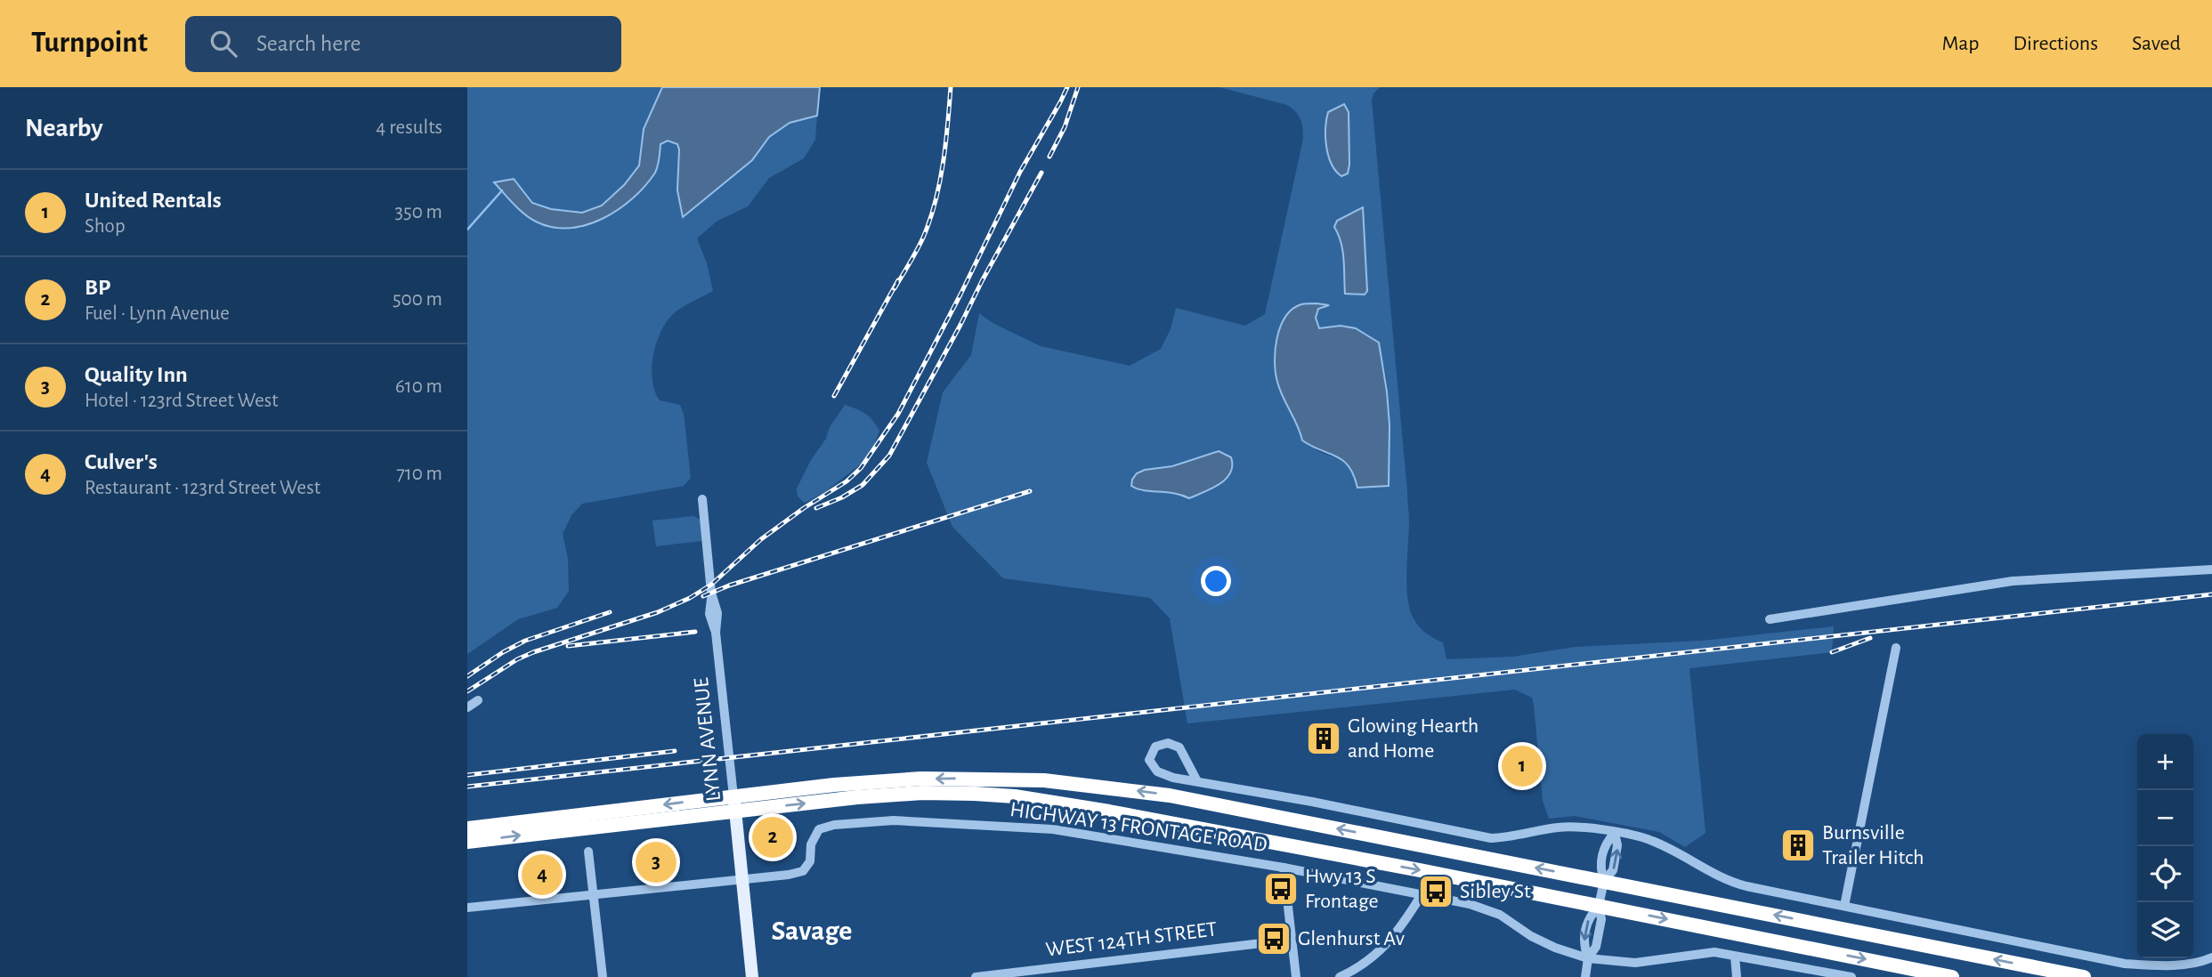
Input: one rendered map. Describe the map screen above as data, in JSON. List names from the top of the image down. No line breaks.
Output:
{"streets":{"main road":["LYNN AVENUE"],"street":["HIGHWAY 13 FRONTAGE ROAD","WEST 124TH STREET"]},"crossings":[["LYNN AVENUE","HIGHWAY 13 FRONTAGE ROAD"]],"districts":["Savage"],"places":{"building":["Glowing Hearth and Home","Burnsville Trailer Hitch"],"bus stop":["Hwy 13 S Frontage","Sibley St","Glenhurst Av"]},"page":{"header":"Turnpoint","search":"Search here","nav":["Map","Directions","Saved"],"heading":["Nearby","4 results"],"list":[{"mark":"1","name":"United Rentals","note":"Shop","value":"350 m"},{"mark":"2","name":"BP","note":"Fuel · Lynn Avenue","value":"500 m"},{"mark":"3","name":"Quality Inn","note":"Hotel · 123rd Street West","value":"610 m"},{"mark":"4","name":"Culver's","note":"Restaurant · 123rd Street West","value":"710 m"}],"map_buttons":["+","−"],"pins":["1","2","3","4"]}}
